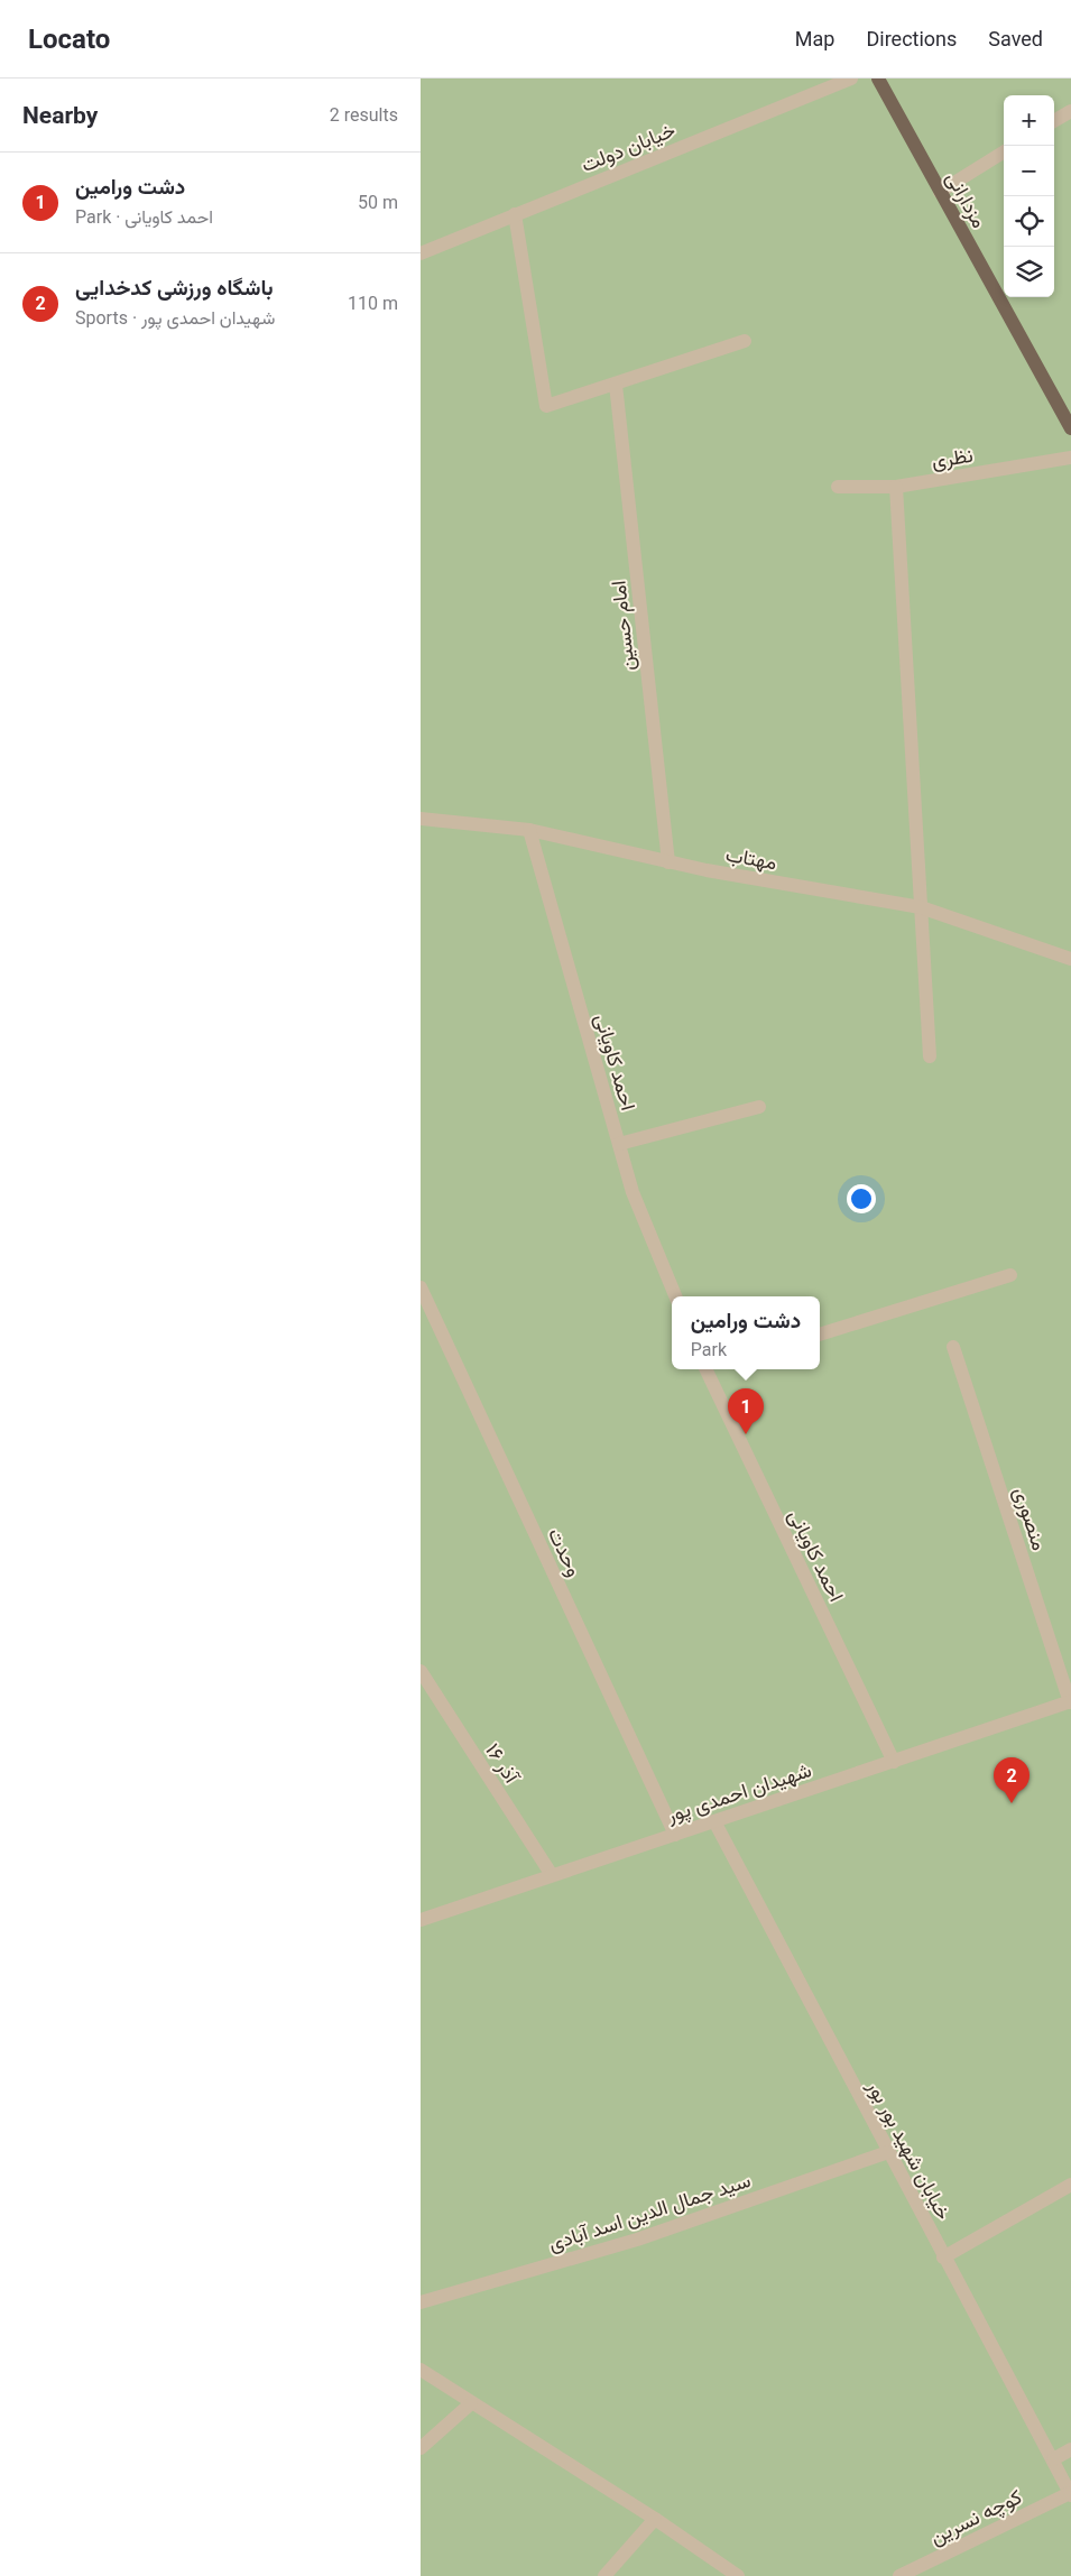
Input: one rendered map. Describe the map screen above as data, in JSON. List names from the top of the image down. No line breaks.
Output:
{"streets":{"main road":["مزدارانی"],"street":["خیابان دولت","نظری","امام حسین","مهتاب","احمد کاویانی","منصوری","وحدت","۱۶ آذر","شهیدان احمدی پور","خیابان شهید بور بور","سید جمال الدین اسد آبادی","کوچه نسرین"]},"crossings":[["امام حسین","مهتاب"],["مهتاب","احمد کاویانی"],["احمد کاویانی","شهیدان احمدی پور"],["منصوری","شهیدان احمدی پور"],["وحدت","شهیدان احمدی پور"],["۱۶ آذر","شهیدان احمدی پور"],["شهیدان احمدی پور","خیابان شهید بور بور"],["خیابان شهید بور بور","سید جمال الدین اسد آبادی"],["خیابان شهید بور بور","کوچه نسرین"]],"page":{"header":"Locato","nav":["Map","Directions","Saved"],"heading":["Nearby","2 results"],"map_buttons":["+","−"],"list":[{"mark":"1","name":"دشت ورامین","note":"Park · احمد کاویانی","value":"50 m"},{"mark":"2","name":"باشگاه ورزشی کدخدایی","note":"Sports · شهیدان احمدی پور","value":"110 m"}],"popup":["دشت ورامین","Park"],"pins":["1","2"]}}
